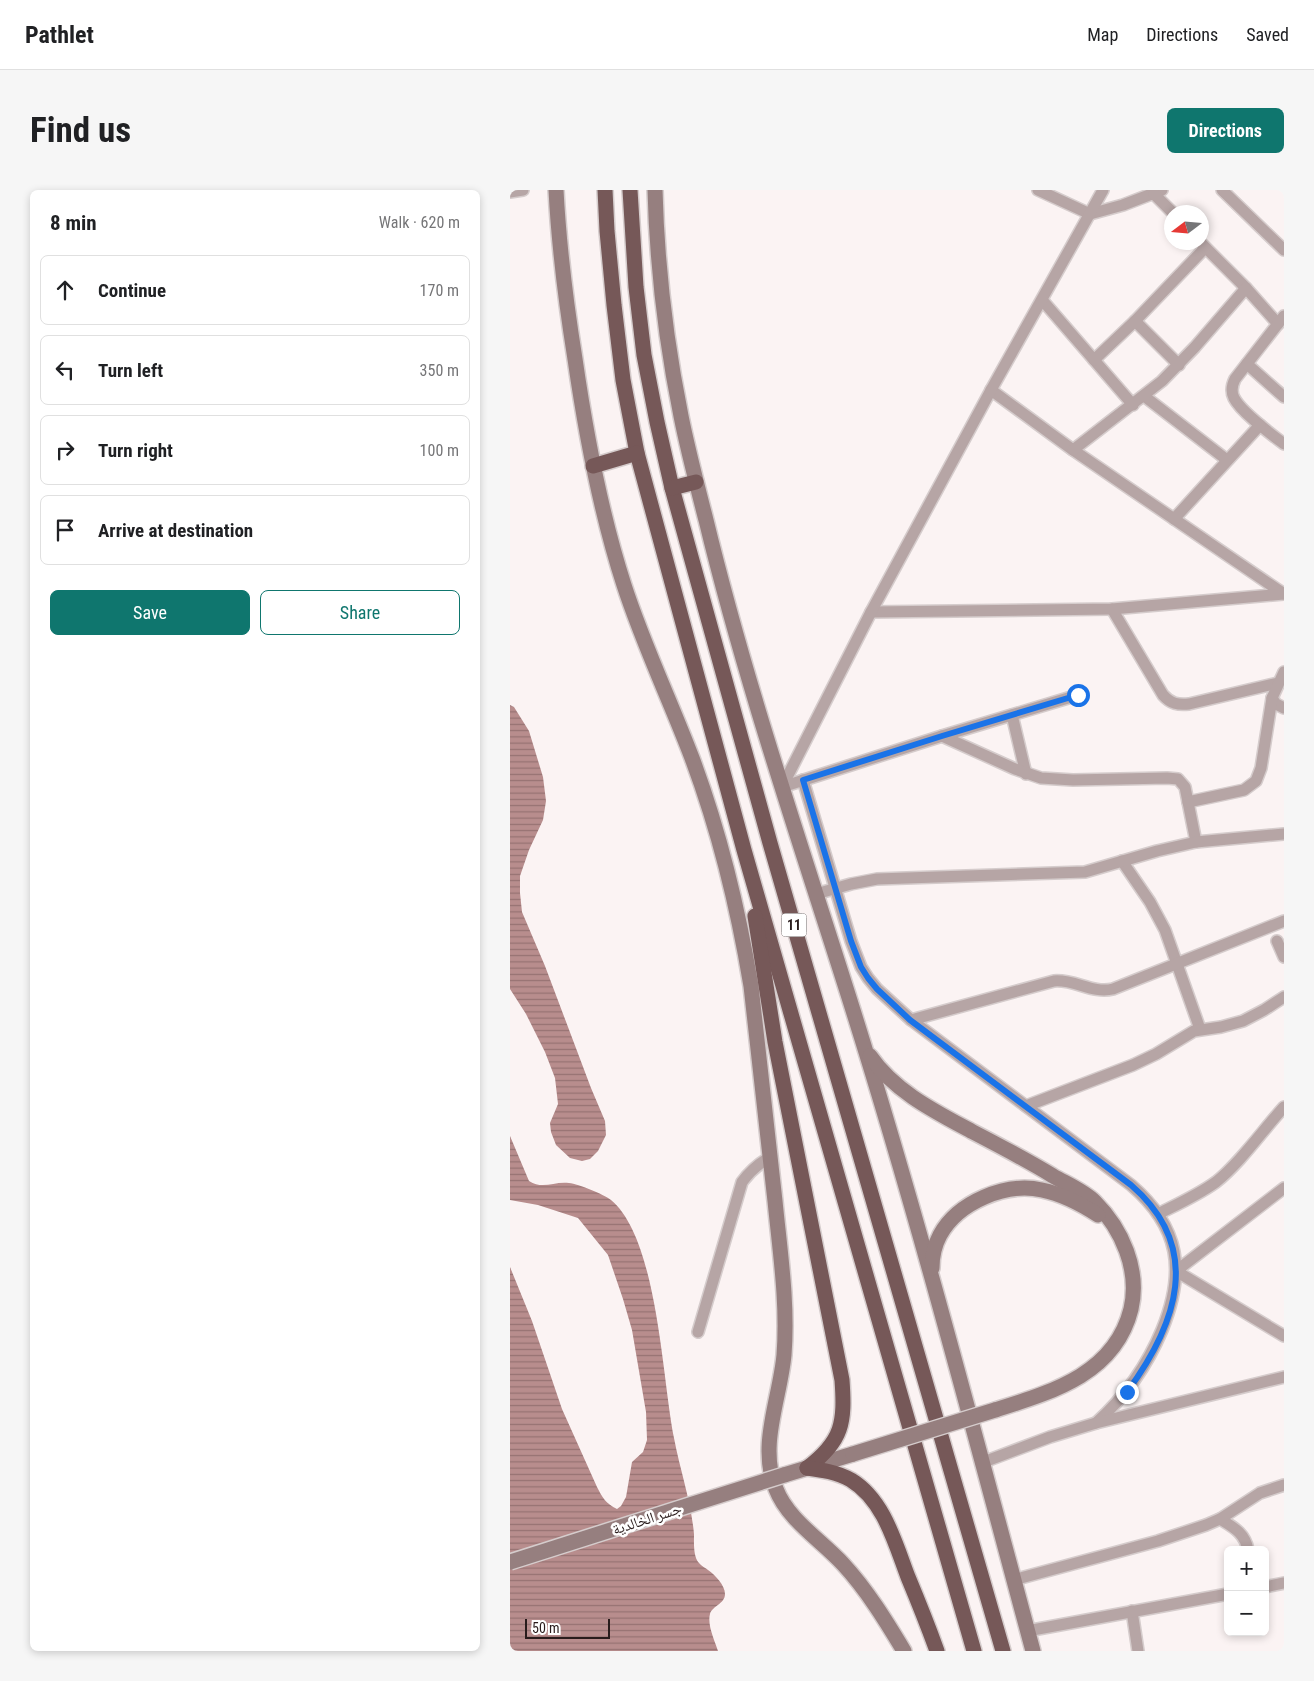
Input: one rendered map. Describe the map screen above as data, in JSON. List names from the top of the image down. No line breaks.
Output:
{"streets":{"highway":["11"],"main road":["جسر الخالدية"]},"scale_bar":"50 m","north":"left","page":{"header":"Pathlet","nav":["Map","Directions","Saved"],"buttons":["Directions",["Save","Share"]],"title":"Find us","heading":["8 min","Walk · 620 m"],"list":[["Continue","170 m"],["Turn left","350 m"],["Turn right","100 m"],"Arrive at destination"],"map_buttons":["+","−"],"scale":"50 m"}}
